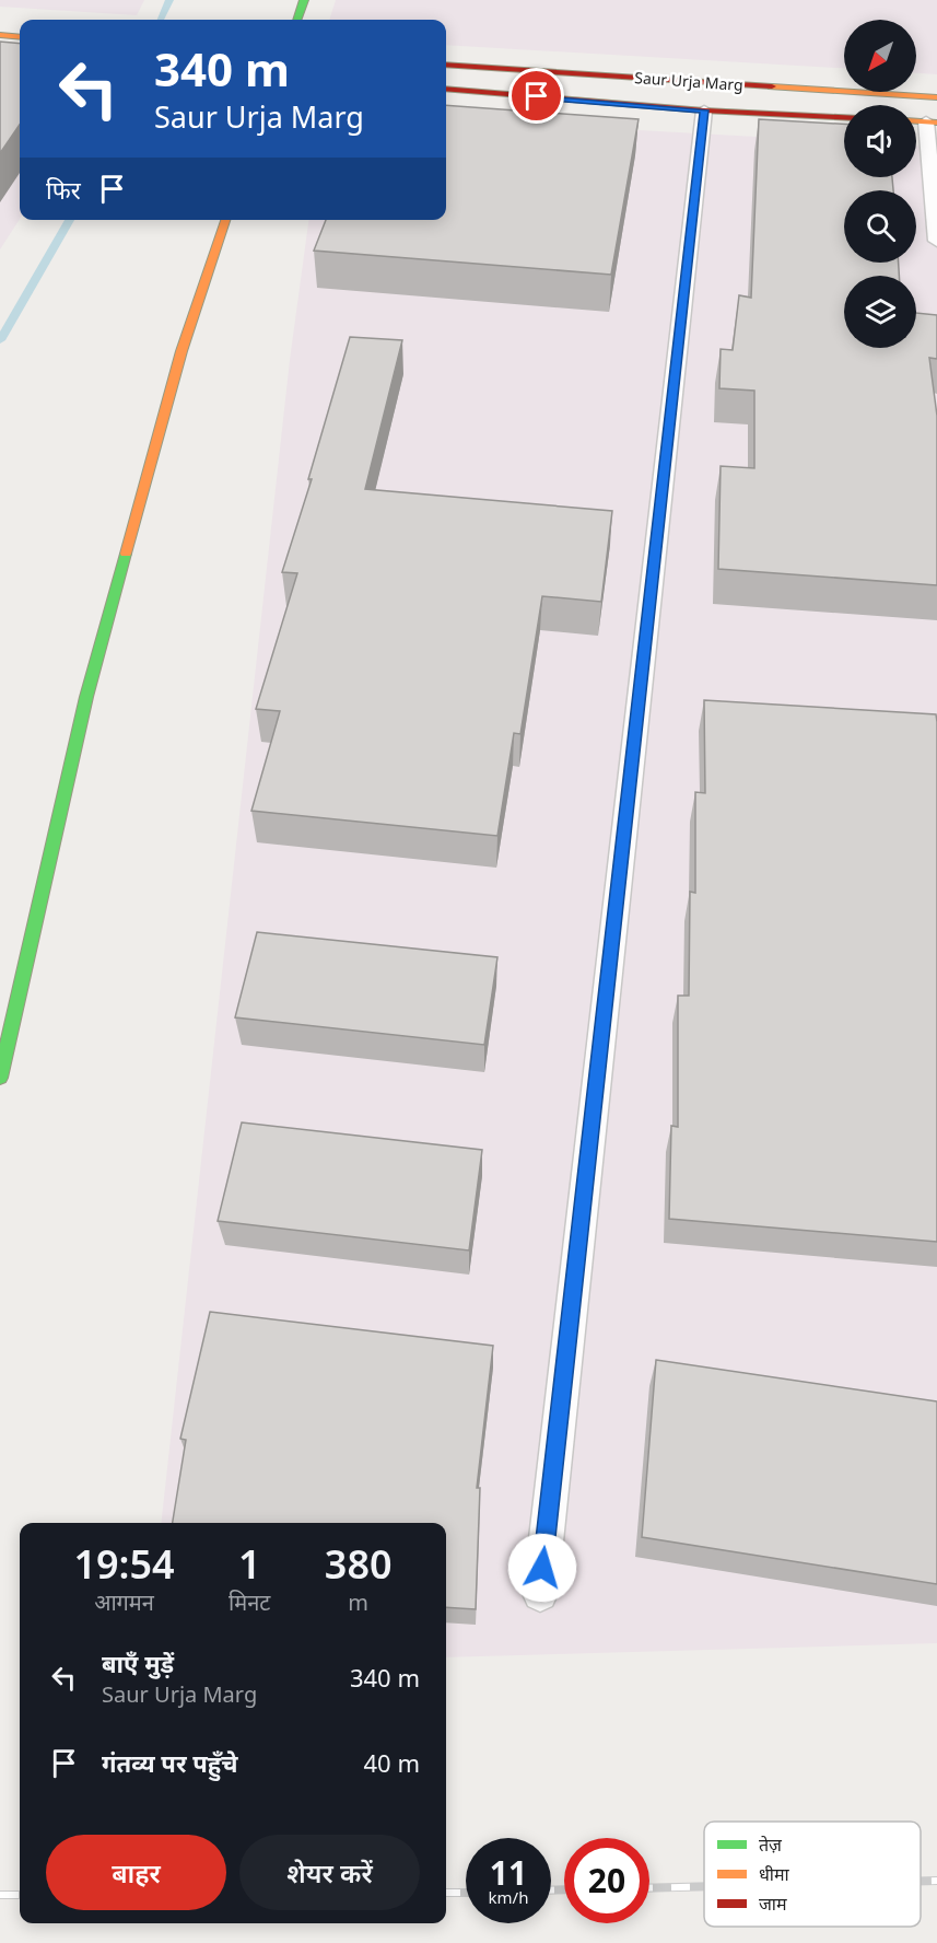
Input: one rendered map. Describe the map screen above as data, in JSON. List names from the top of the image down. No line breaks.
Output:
{"streets":{"street":["Saur Urja Marg"]},"legend":["तेज़","धीमा","जाम"],"north":"bottom left","page":{"turn":["340 m","Saur Urja Marg"],"then":"फिर","eta":["19:54","आगमन","1","मिनट","380","m"],"list":[{"name":"बाएँ मुड़ें","note":"Saur Urja Marg","value":"340 m"},{"name":"गंतव्य पर पहुँचे","value":"40 m"}],"buttons":["बाहर","शेयर करें"],"speed":"11 km/h","limit":"20"}}
